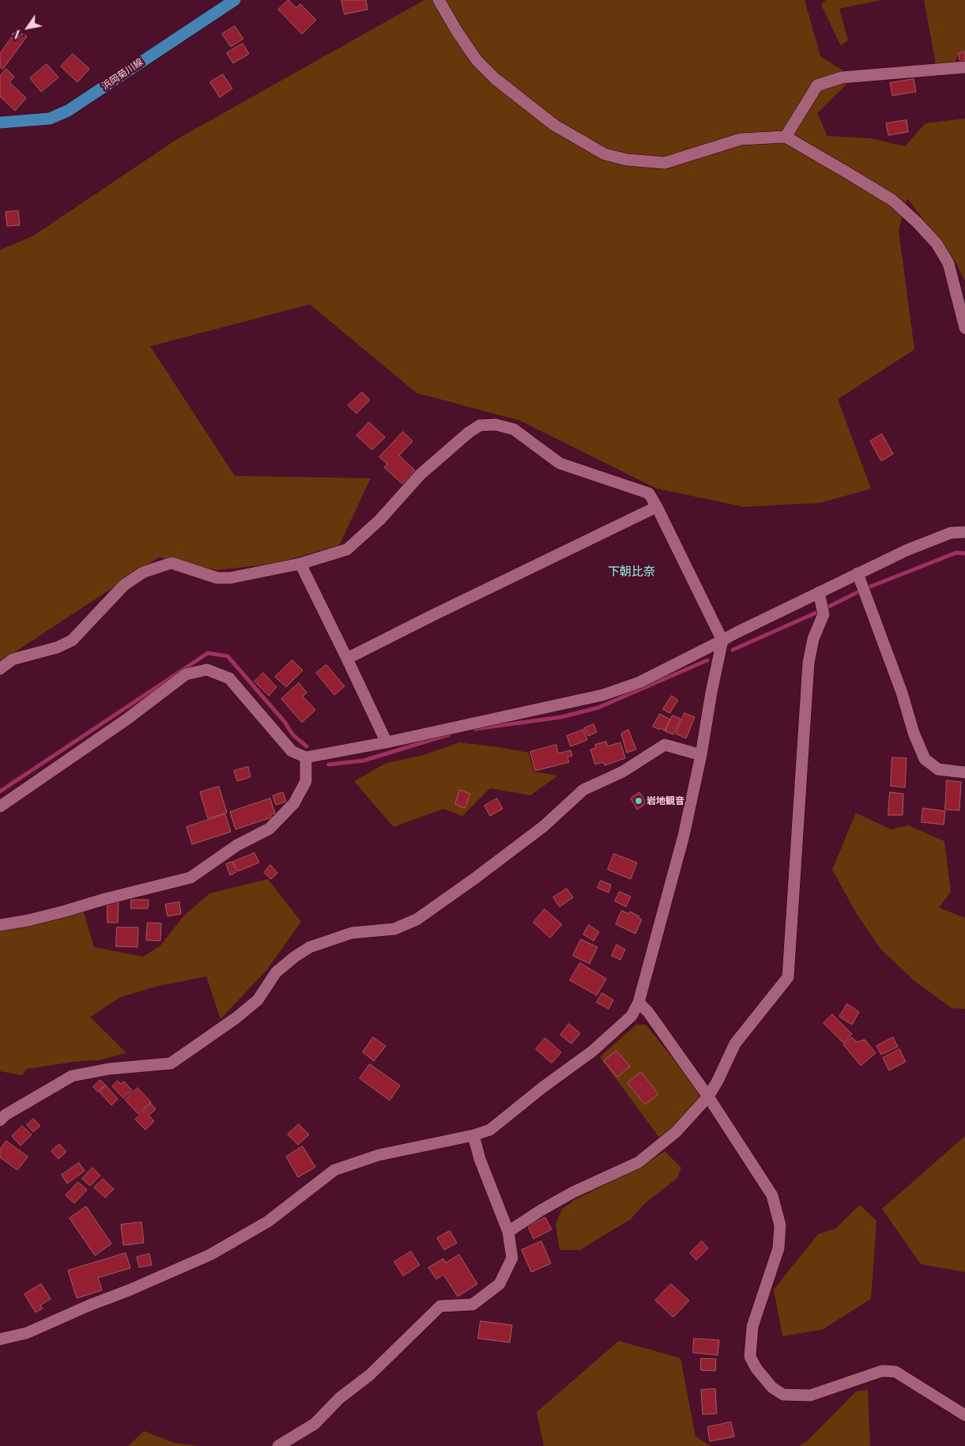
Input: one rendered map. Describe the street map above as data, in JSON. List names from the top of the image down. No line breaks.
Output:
{"streets":{"main road":["浜岡菊川線"]},"districts":["下朝比奈"],"places":["岩地観音"],"north":"bottom left"}
